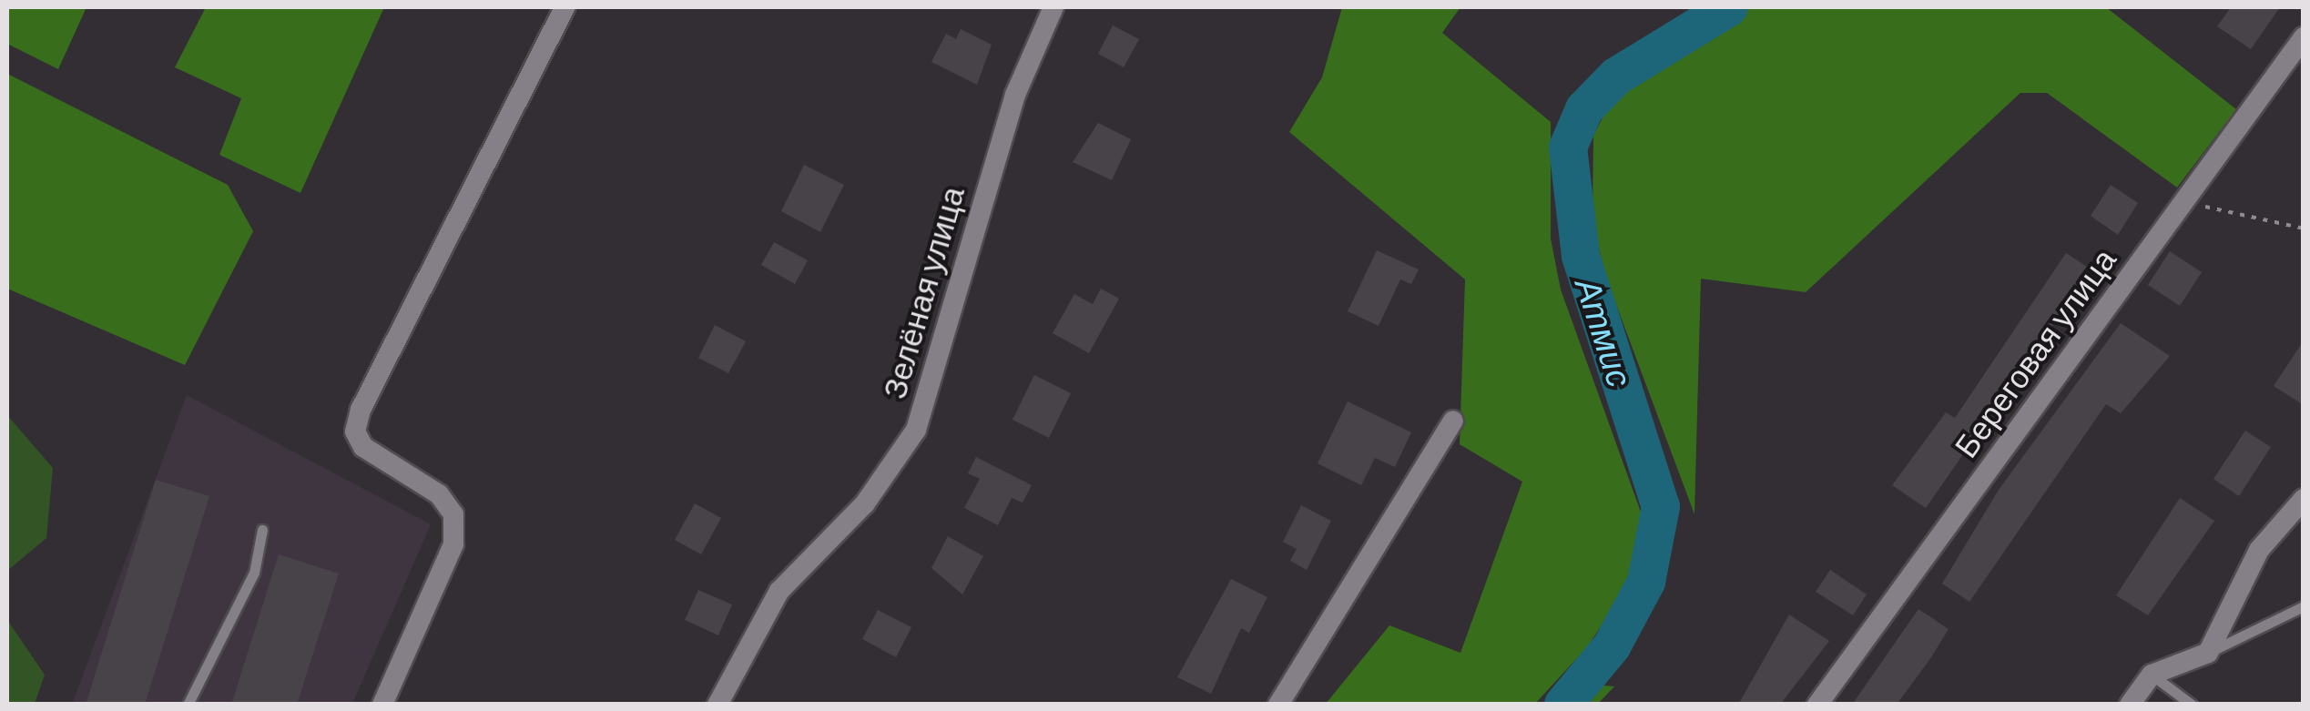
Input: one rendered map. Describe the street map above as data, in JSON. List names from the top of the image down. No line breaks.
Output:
{"streets":{"street":["Зелёная улица","Береговая улица"]},"water":["Атмис"]}
